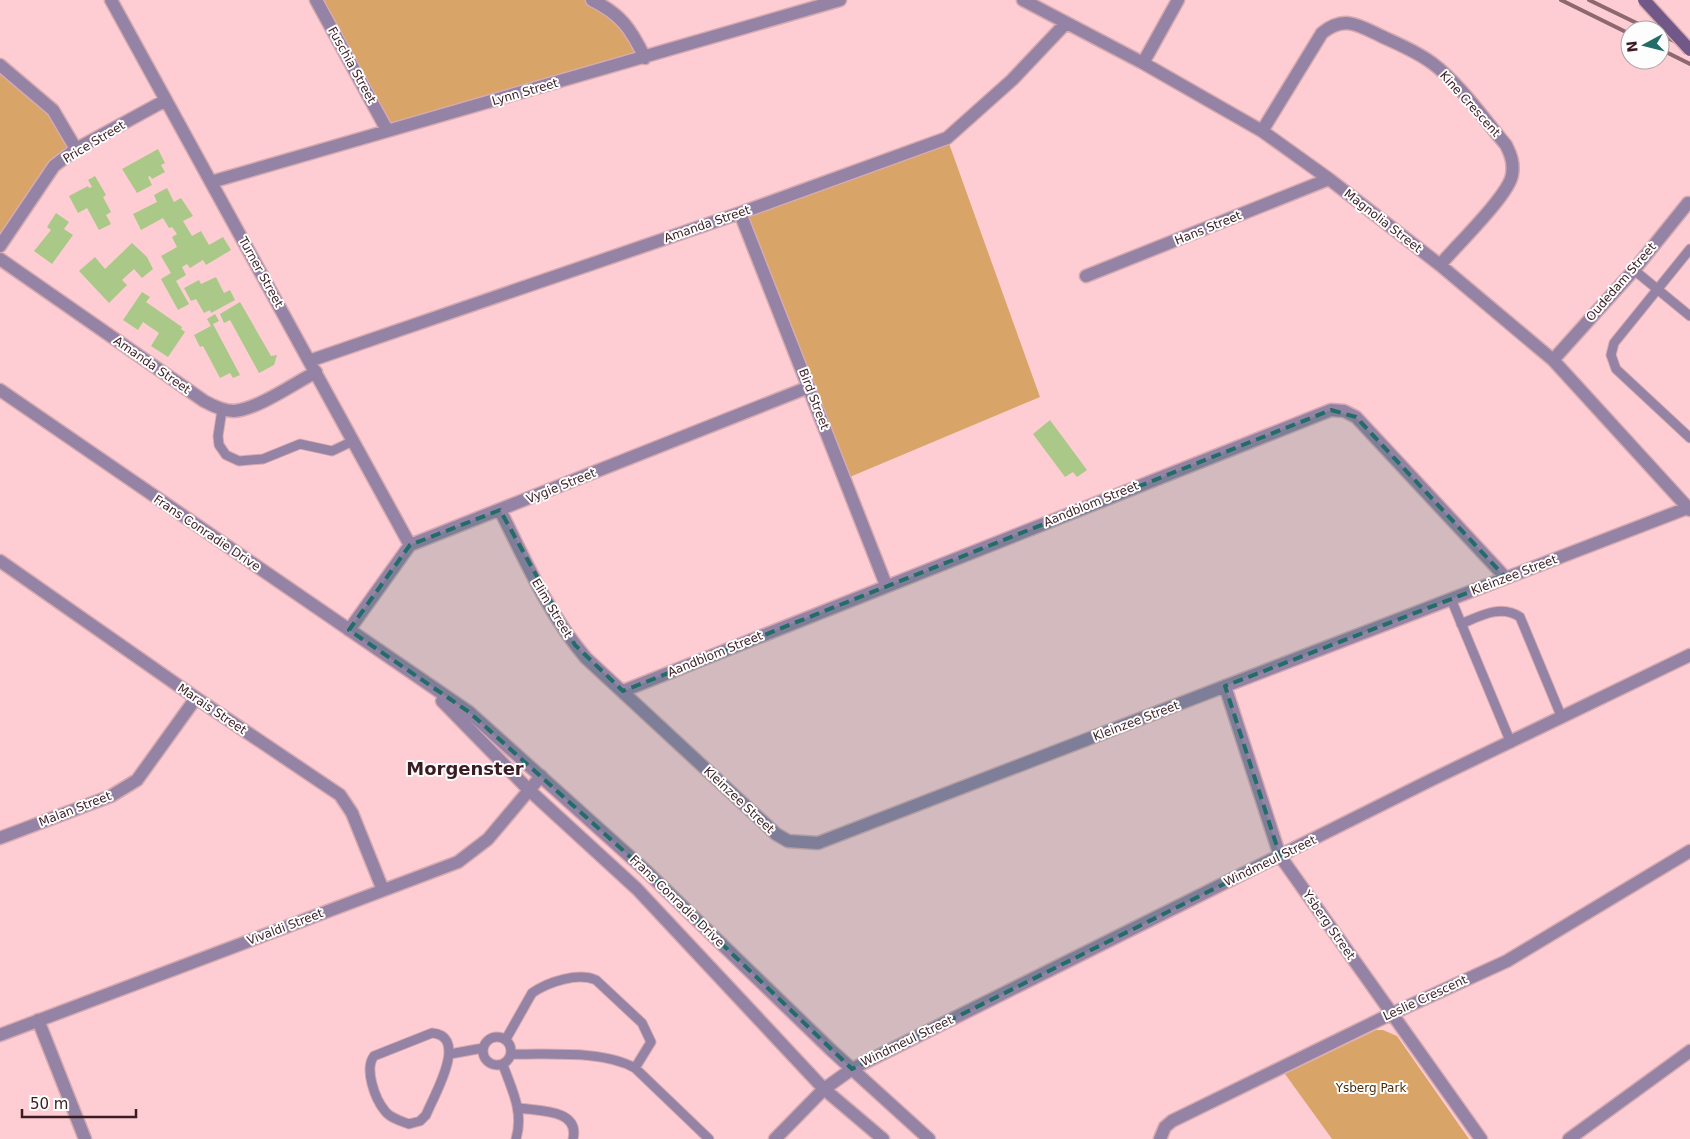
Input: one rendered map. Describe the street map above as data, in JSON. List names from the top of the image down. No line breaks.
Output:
{"streets":{"street":["Fuschia Street","Lynn Street","Kine Crescent","Price Street","Magnolia Street","Amanda Street","Hans Street","Turner Street","Oudedam Street","Bird Street","Vygie Street","Aandblom Street","Frans Conradie Drive","Kleinzee Street","Elim Street","Marais Street","Malan Street","Windmeul Street","Ysberg Street","Vivaldi Street","Leslie Crescent"]},"crossings":[["Fuschia Street","Lynn Street"],["Lynn Street","Turner Street"],["Kine Crescent","Magnolia Street"],["Price Street","Turner Street"],["Magnolia Street","Amanda Street"],["Magnolia Street","Hans Street"],["Magnolia Street","Oudedam Street"],["Magnolia Street","Kleinzee Street"],["Amanda Street","Turner Street"],["Amanda Street","Bird Street"],["Turner Street","Vygie Street"],["Bird Street","Vygie Street"],["Bird Street","Aandblom Street"],["Vygie Street","Elim Street"],["Aandblom Street","Kleinzee Street"],["Aandblom Street","Elim Street"],["Frans Conradie Drive","Windmeul Street"],["Frans Conradie Drive","Vivaldi Street"],["Kleinzee Street","Elim Street"],["Kleinzee Street","Ysberg Street"],["Marais Street","Malan Street"],["Marais Street","Vivaldi Street"],["Windmeul Street","Ysberg Street"],["Ysberg Street","Leslie Crescent"]],"districts":["Morgenster"],"parks":["Ysberg Park"],"scale_bar":"50 m","north":"left"}
